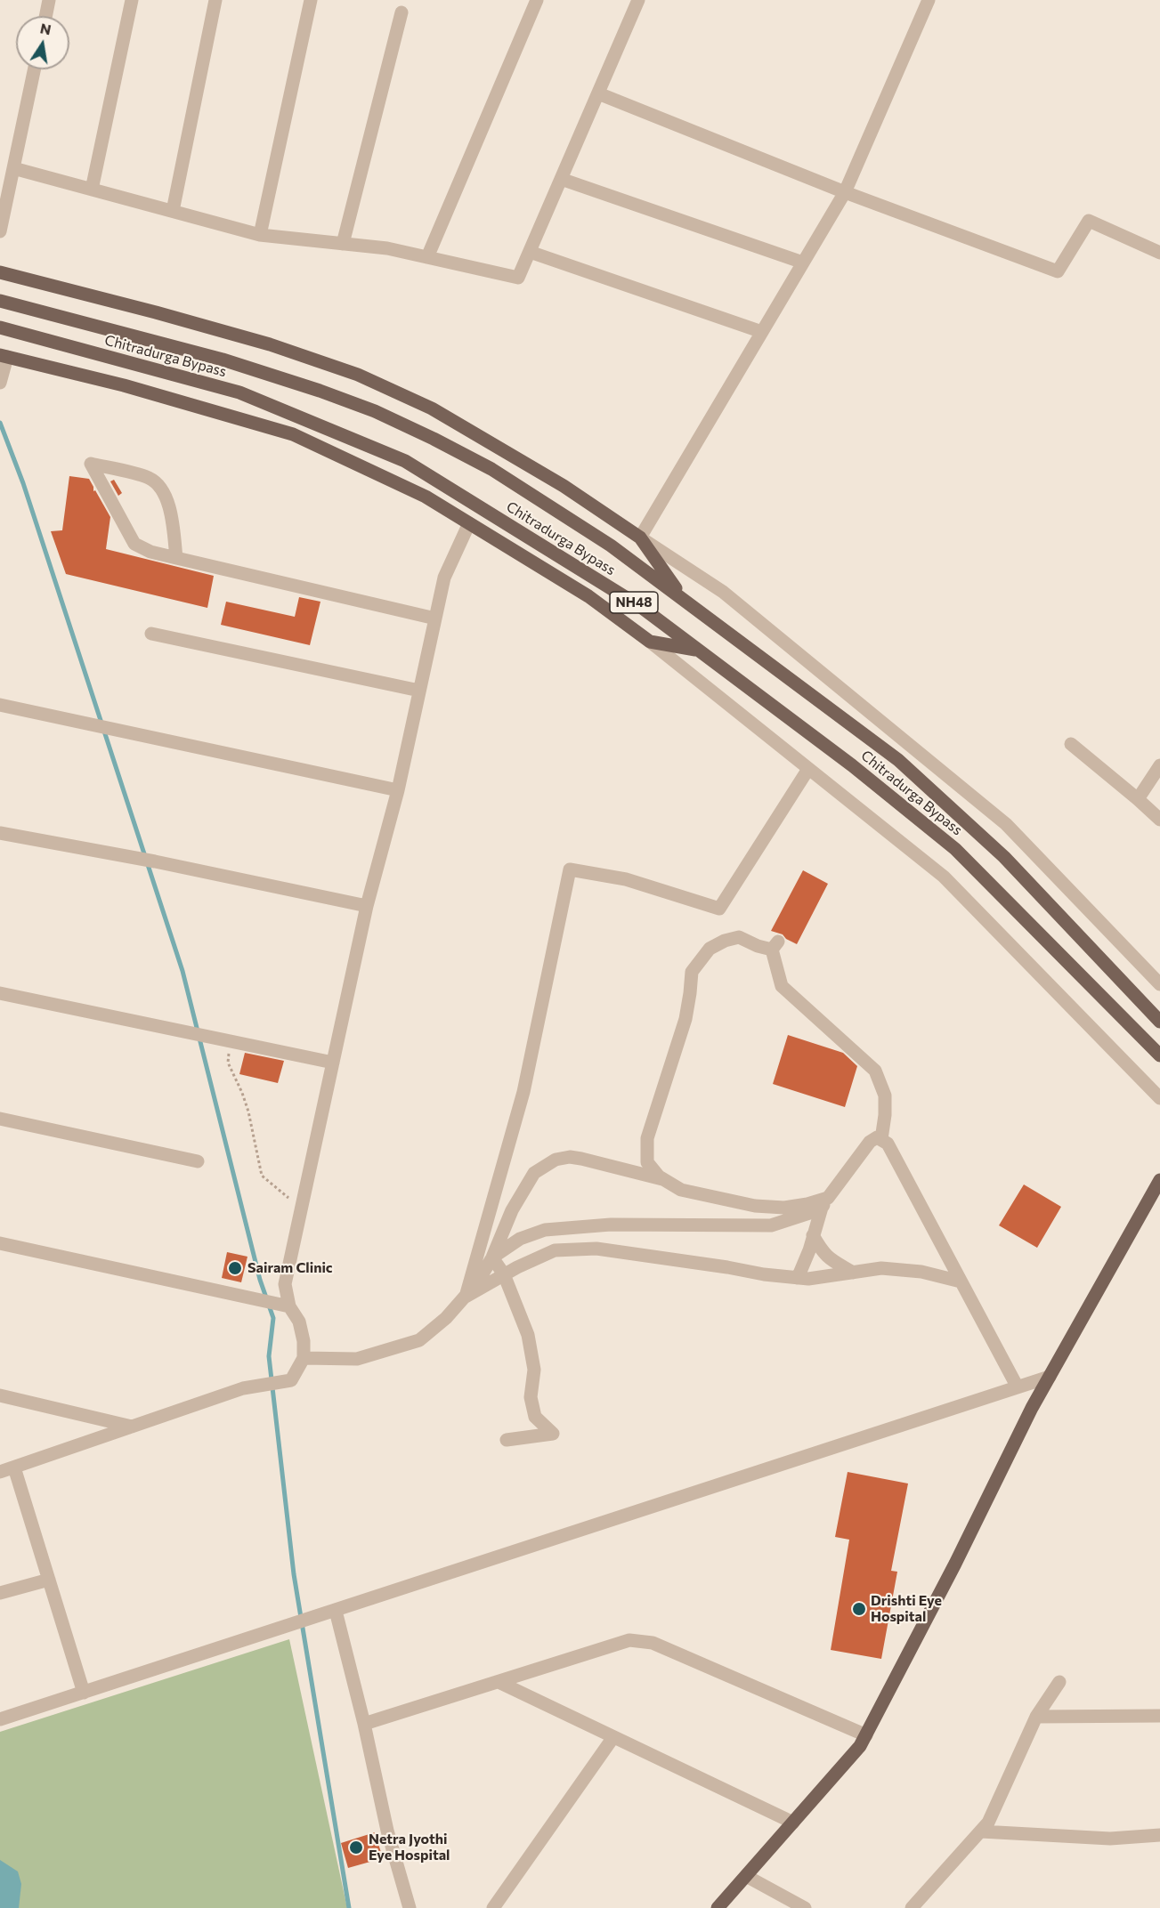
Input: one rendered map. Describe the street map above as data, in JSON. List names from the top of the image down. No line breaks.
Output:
{"streets":{"main road":["Chitradurga Bypass","NH48"]},"places":["Sairam Clinic","Drishti Eye Hospital","Netra Jyothi Eye Hospital"],"north":"top"}
